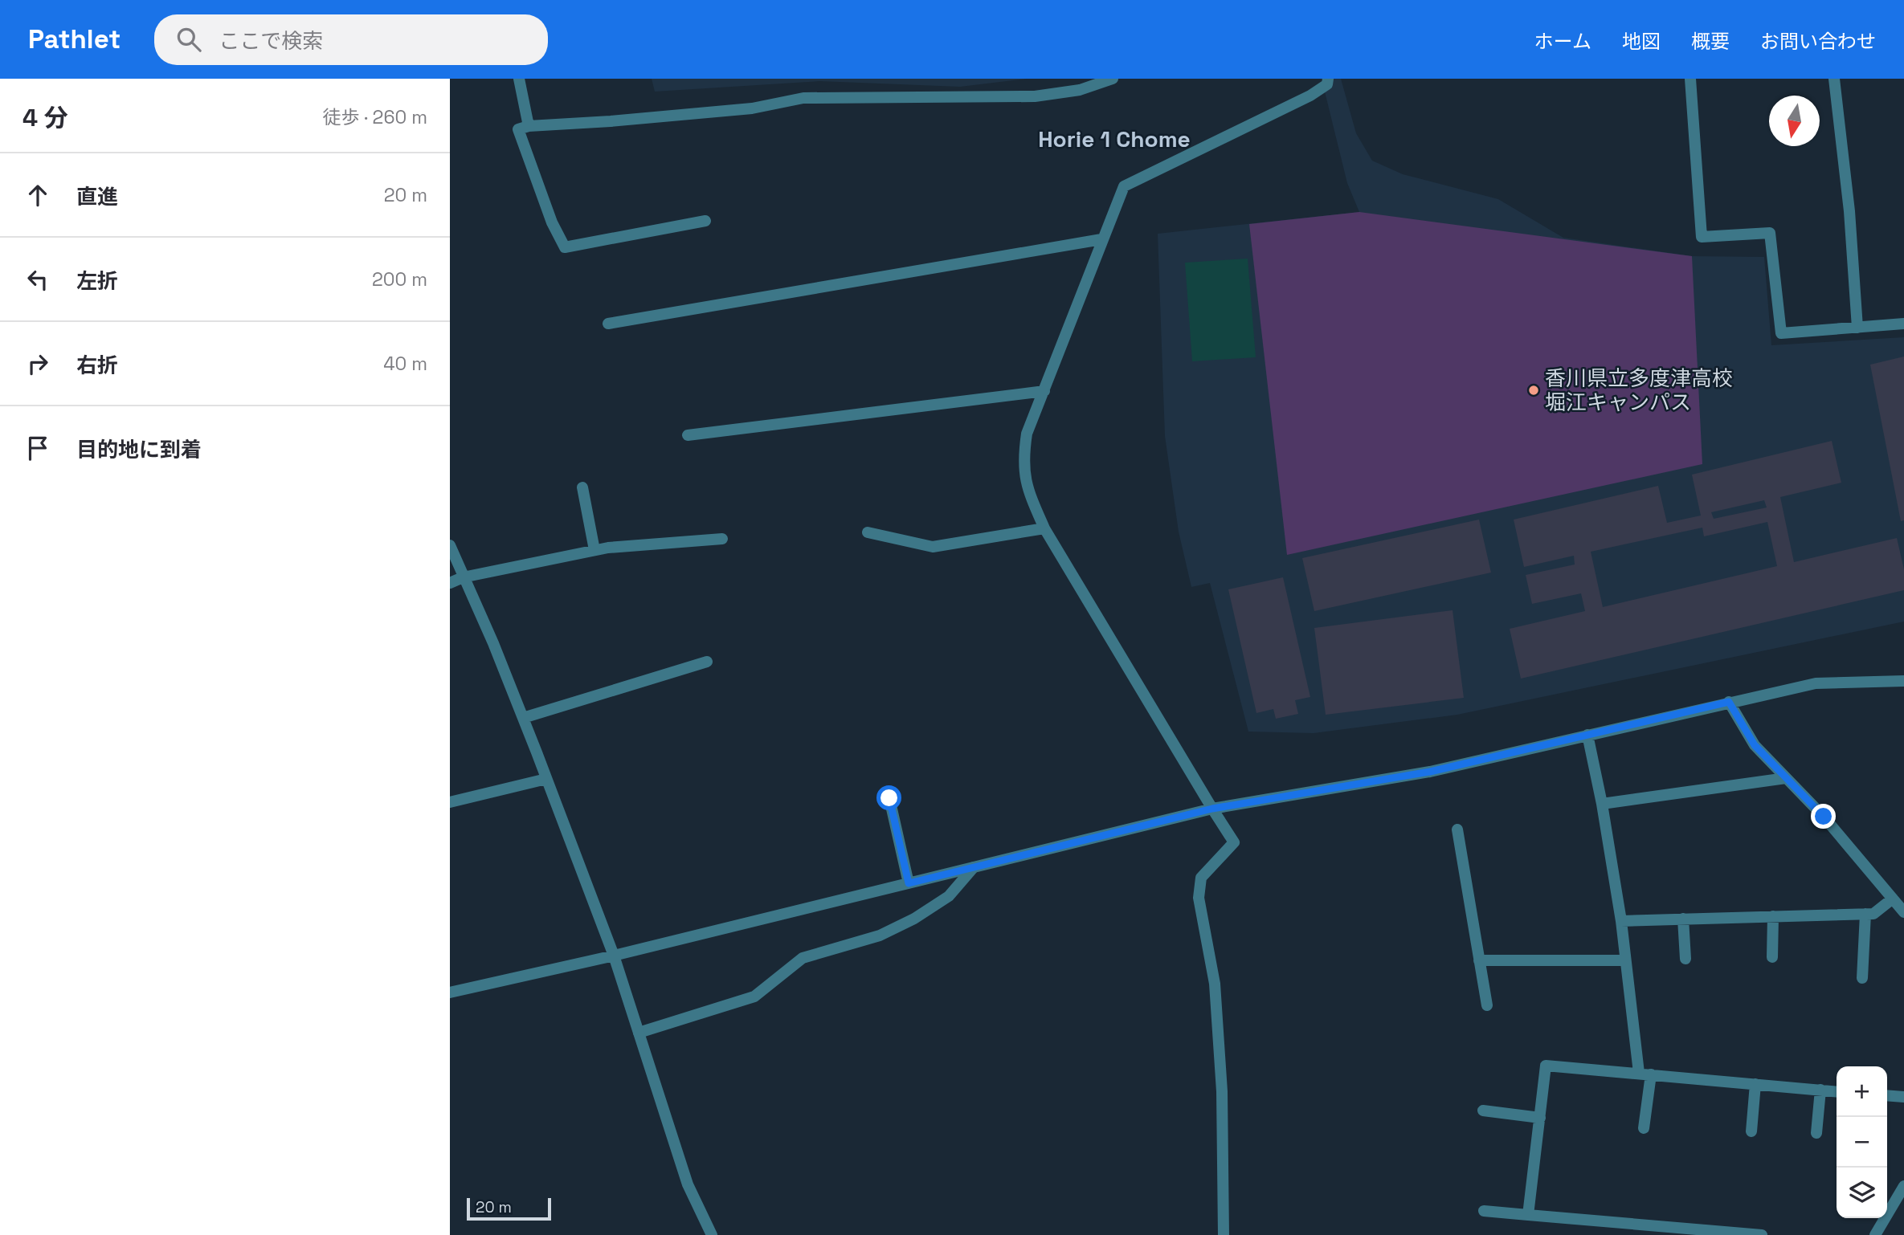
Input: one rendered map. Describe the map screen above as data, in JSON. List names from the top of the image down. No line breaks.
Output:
{"districts":["Horie 1 Chome"],"places":["香川県立多度津高校 堀江キャンパス"],"scale_bar":"20 m","north":"bottom","page":{"header":"Pathlet","search":"ここで検索","nav":["ホーム","地図","概要","お問い合わせ"],"heading":["4 分","徒歩 · 260 m"],"list":[["直進","20 m"],["左折","200 m"],["右折","40 m"],"目的地に到着"],"map_buttons":["+","−"],"scale":"20 m"}}
